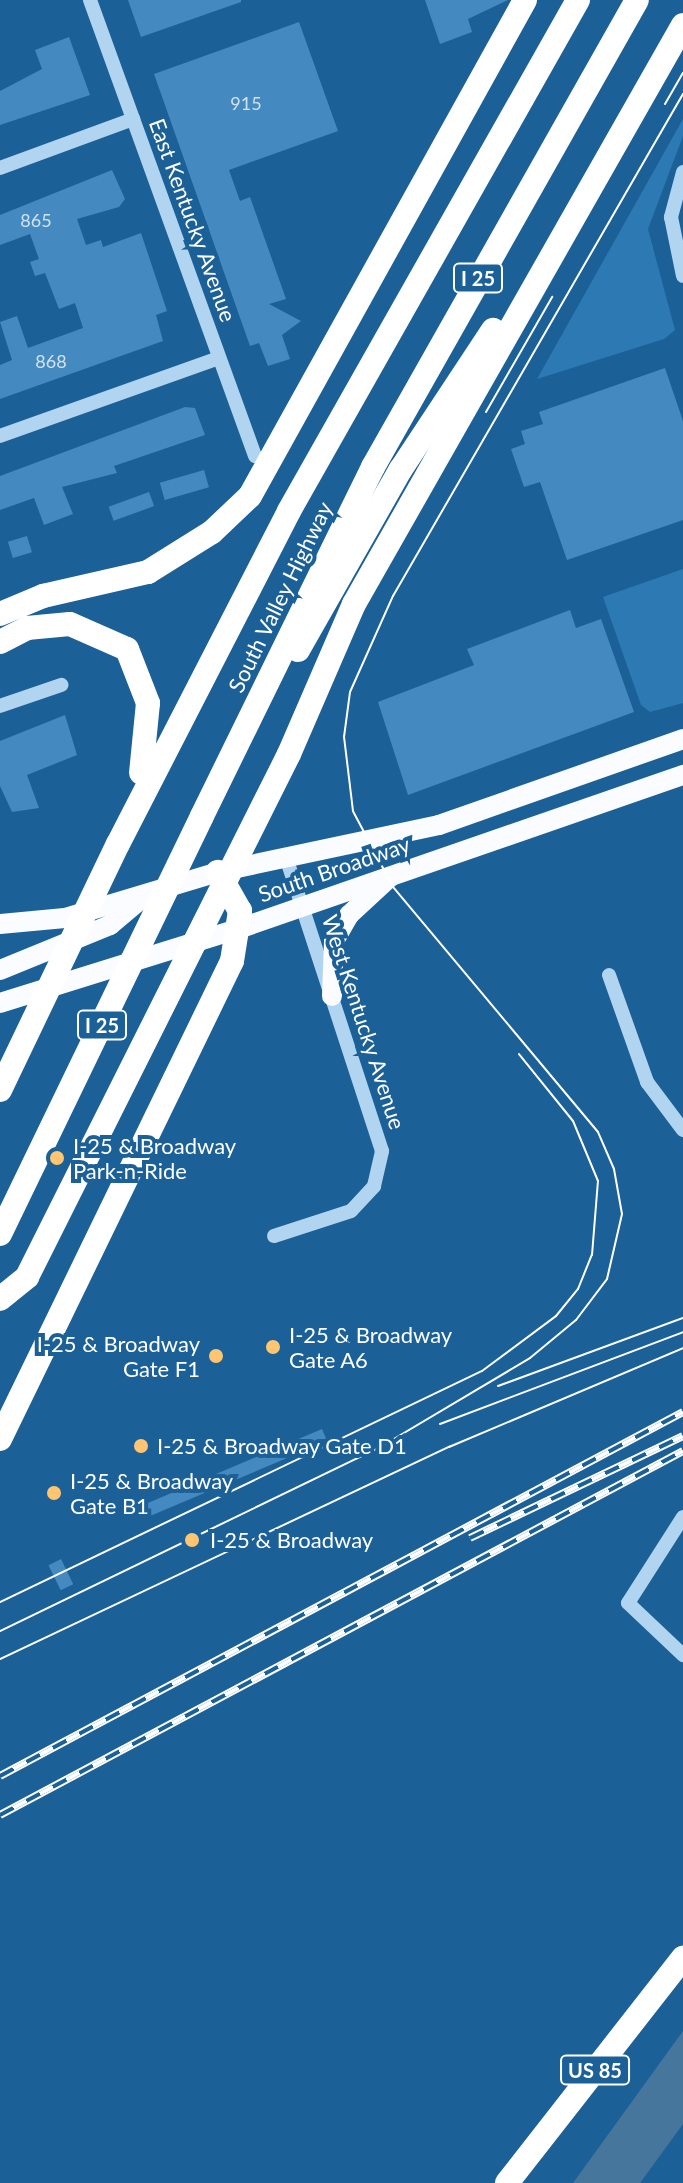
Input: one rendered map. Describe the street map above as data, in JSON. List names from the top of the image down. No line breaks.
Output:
{"streets":{"highway":["I 25","South Valley Highway","US 85"],"main road":["South Broadway"],"street":["East Kentucky Avenue","West Kentucky Avenue"]},"crossings":[["South Broadway","West Kentucky Avenue"]],"places":["I-25 & Broadway Park-n-Ride","I-25 & Broadway Gate A6","I-25 & Broadway Gate F1","I-25 & Broadway Gate D1","I-25 & Broadway Gate B1","I-25 & Broadway"],"house_numbers":["915","865","868"]}
